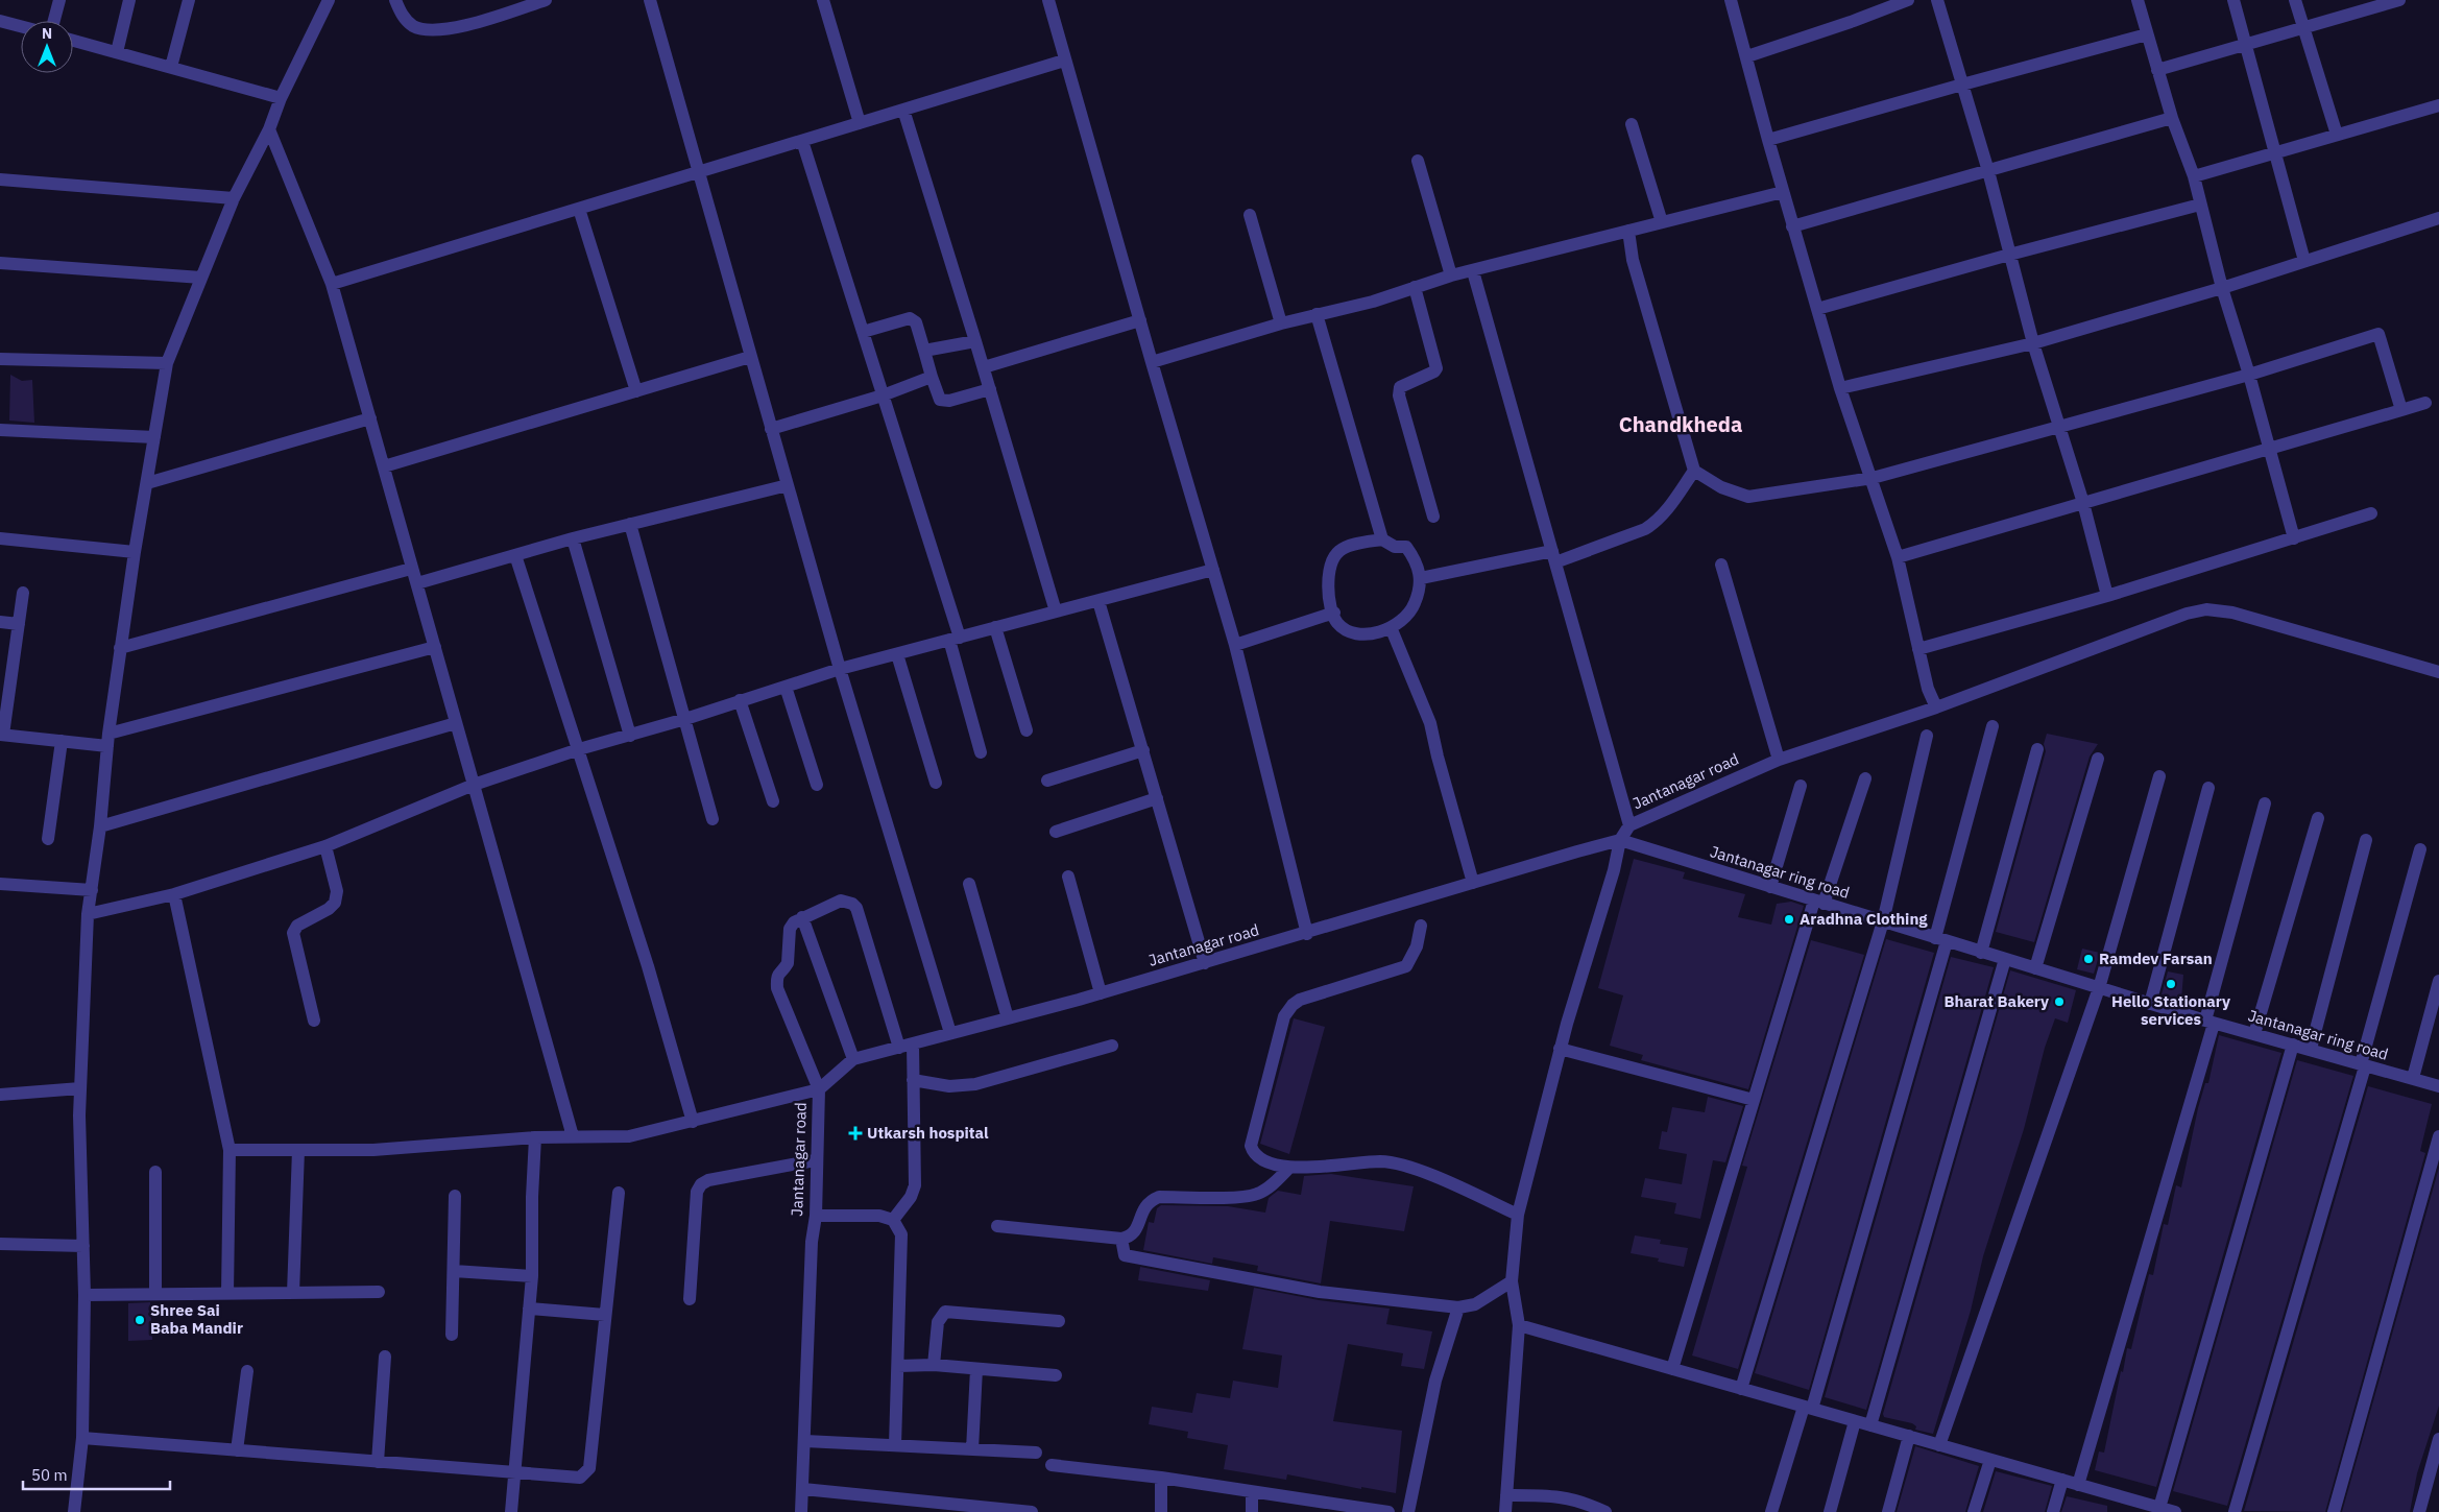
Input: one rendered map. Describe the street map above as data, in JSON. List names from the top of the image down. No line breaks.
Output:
{"streets":{"street":["Jantanagar road","Jantanagar ring road"]},"crossings":[["Jantanagar road","Jantanagar ring road"]],"districts":["Chandkheda"],"places":{"other":["Aradhna Clothing","Ramdev Farsan","Hello Stationary services","Bharat Bakery","Shree Sai Baba Mandir"],"health":["Utkarsh hospital"]},"scale_bar":"50 m","north":"top"}
